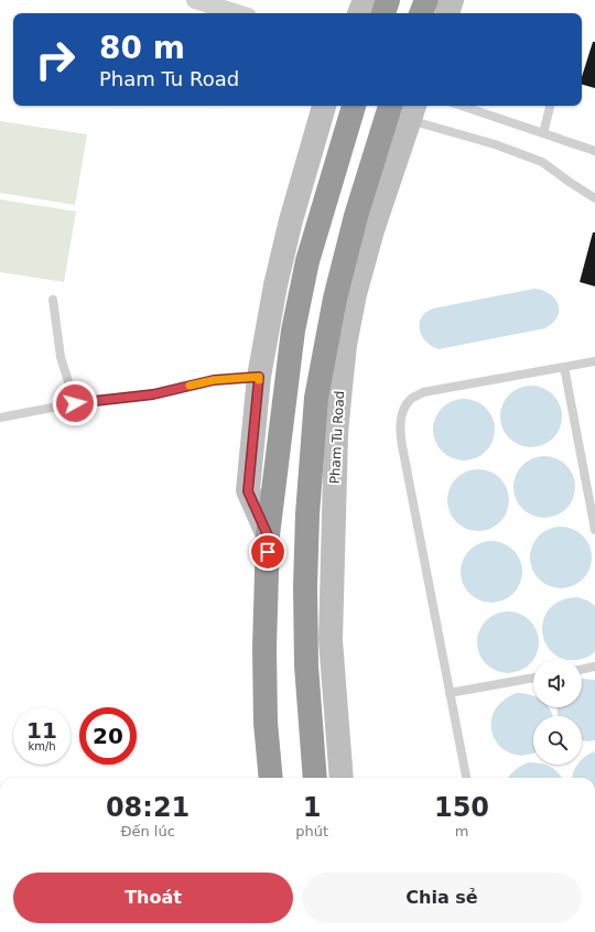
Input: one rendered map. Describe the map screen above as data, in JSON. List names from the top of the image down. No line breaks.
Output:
{"streets":{"highway":["Pham Tu Road"]},"page":{"turn":["80 m","Pham Tu Road"],"speed":"11 km/h","limit":"20","eta":["08:21","Đến lúc","1","phút","150","m"],"buttons":["Thoát","Chia sẻ"]}}
